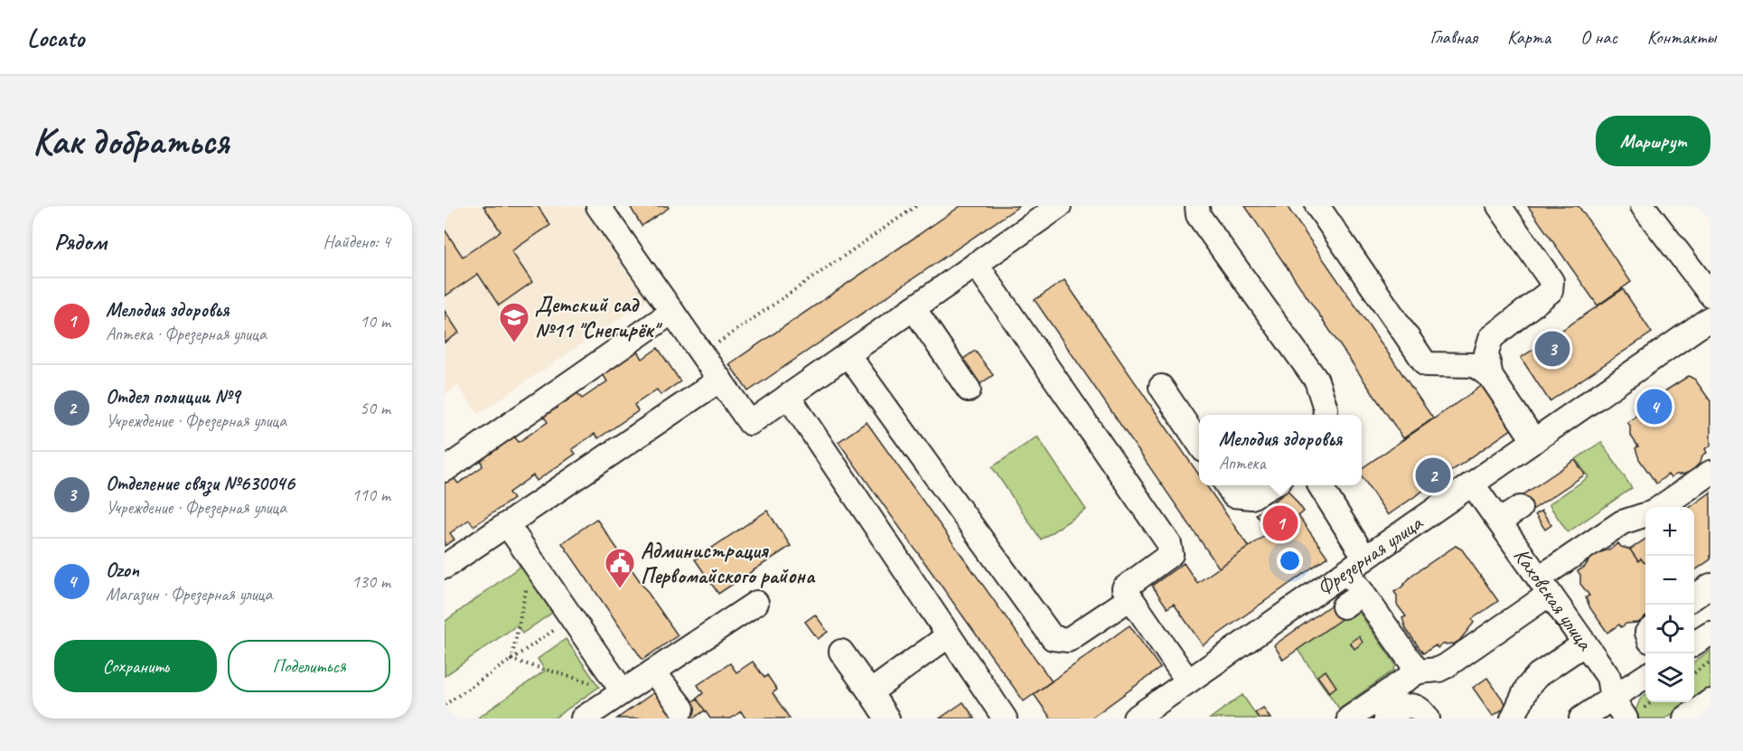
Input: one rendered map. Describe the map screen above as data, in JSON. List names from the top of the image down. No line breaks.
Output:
{"streets":{"street":["Фрезерная улица","Каховская улица"]},"crossings":[["Фрезерная улица","Каховская улица"]],"places":{"school or university":["Детский сад №11 \"Снегирёк\""],"public building":["Администрация Первомайского района"]},"page":{"header":"Locato","nav":["Главная","Карта","О нас","Контакты"],"buttons":["Маршрут",["Сохранить","Поделиться"]],"title":"Как добраться","heading":["Рядом","Найдено: 4"],"list":[{"mark":"1","name":"Мелодия здоровья","note":"Аптека · Фрезерная улица","value":"10 m"},{"mark":"2","name":"Отдел полиции №9","note":"Учреждение · Фрезерная улица","value":"50 m"},{"mark":"3","name":"Отделение связи №630046","note":"Учреждение · Фрезерная улица","value":"110 m"},{"mark":"4","name":"Ozon","note":"Магазин · Фрезерная улица","value":"130 m"}],"pins":["3","4","2","1"],"popup":["Мелодия здоровья","Аптека"],"map_buttons":["+","−"]}}
